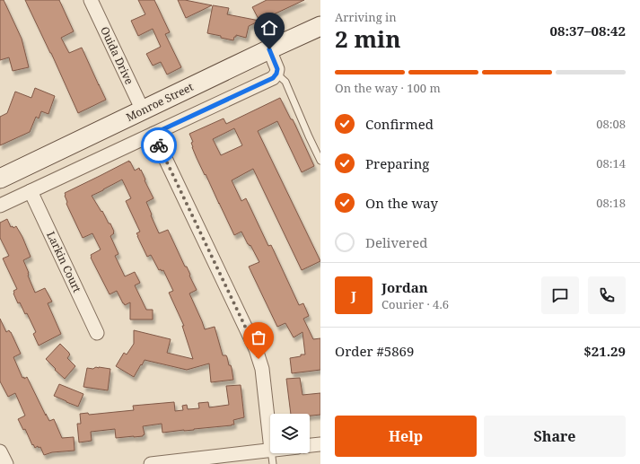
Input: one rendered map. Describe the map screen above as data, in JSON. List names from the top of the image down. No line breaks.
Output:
{"streets":{"main road":["Monroe Street"],"street":["Ouida Drive","Larkin Court"]},"crossings":[["Ouida Drive","Monroe Street"]],"page":{"heading":["2 min","Arriving in","08:37–08:42"],"panel":["Jordan","Courier · 4.6","Order #5869","$21.29"],"bar":"On the way · 100 m","list":[["Confirmed","08:08"],["Preparing","08:14"],["On the way","08:18"],"Delivered"],"round":"J","buttons":["Help","Share"]}}
